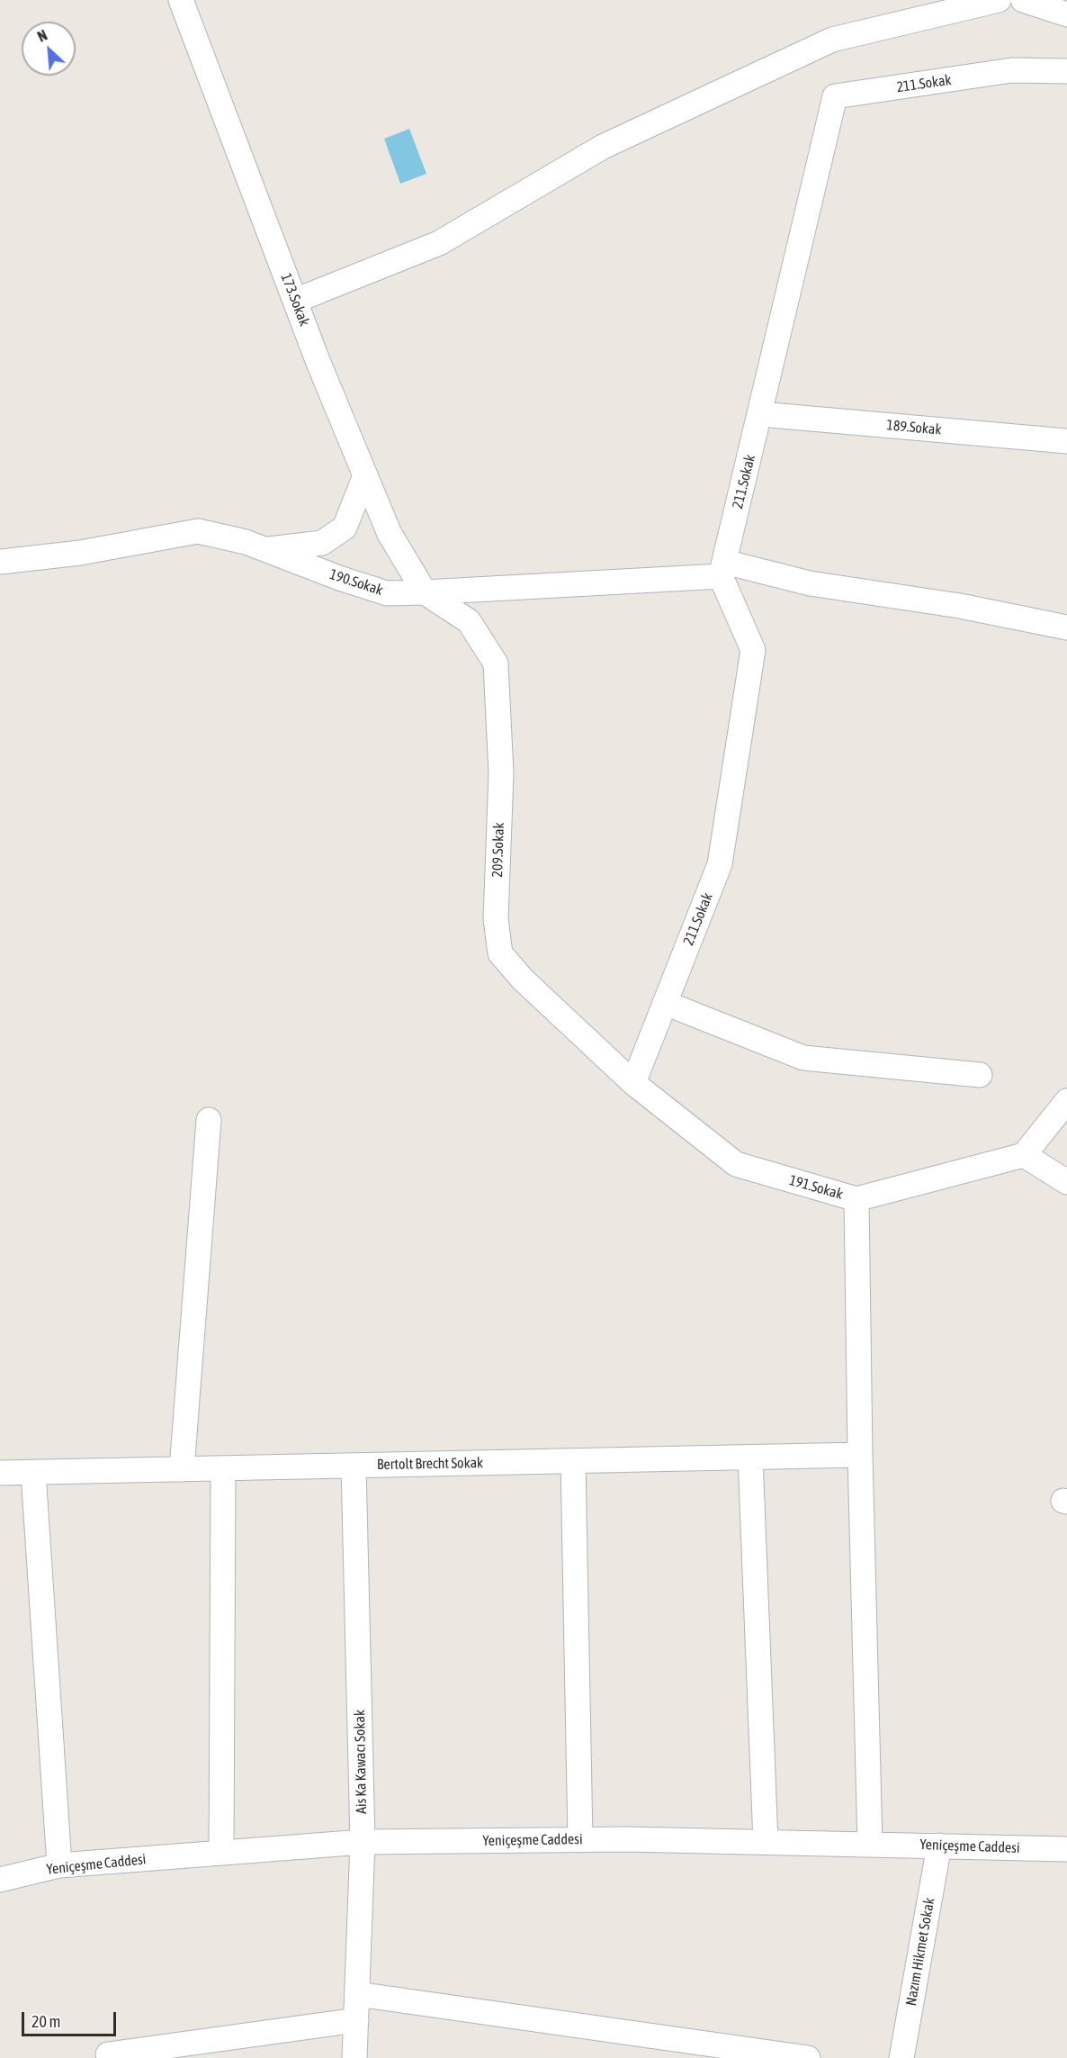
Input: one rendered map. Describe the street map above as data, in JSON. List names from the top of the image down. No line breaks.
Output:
{"streets":{"street":["211.Sokak","173.Sokak","189.Sokak","190.Sokak","209.Sokak","191.Sokak","Bertolt Brecht Sokak","Ais Ka Kawacı Sokak","Yeniçeşme Caddesi","Nazım Hikmet Sokak"]},"crossings":[["211.Sokak","189.Sokak"],["211.Sokak","190.Sokak"],["211.Sokak","209.Sokak"],["211.Sokak","191.Sokak"],["173.Sokak","190.Sokak"],["173.Sokak","209.Sokak"],["190.Sokak","209.Sokak"],["209.Sokak","191.Sokak"],["Bertolt Brecht Sokak","Ais Ka Kawacı Sokak"],["Ais Ka Kawacı Sokak","Yeniçeşme Caddesi"],["Yeniçeşme Caddesi","Nazım Hikmet Sokak"]],"scale_bar":"20 m","north":"top left"}
